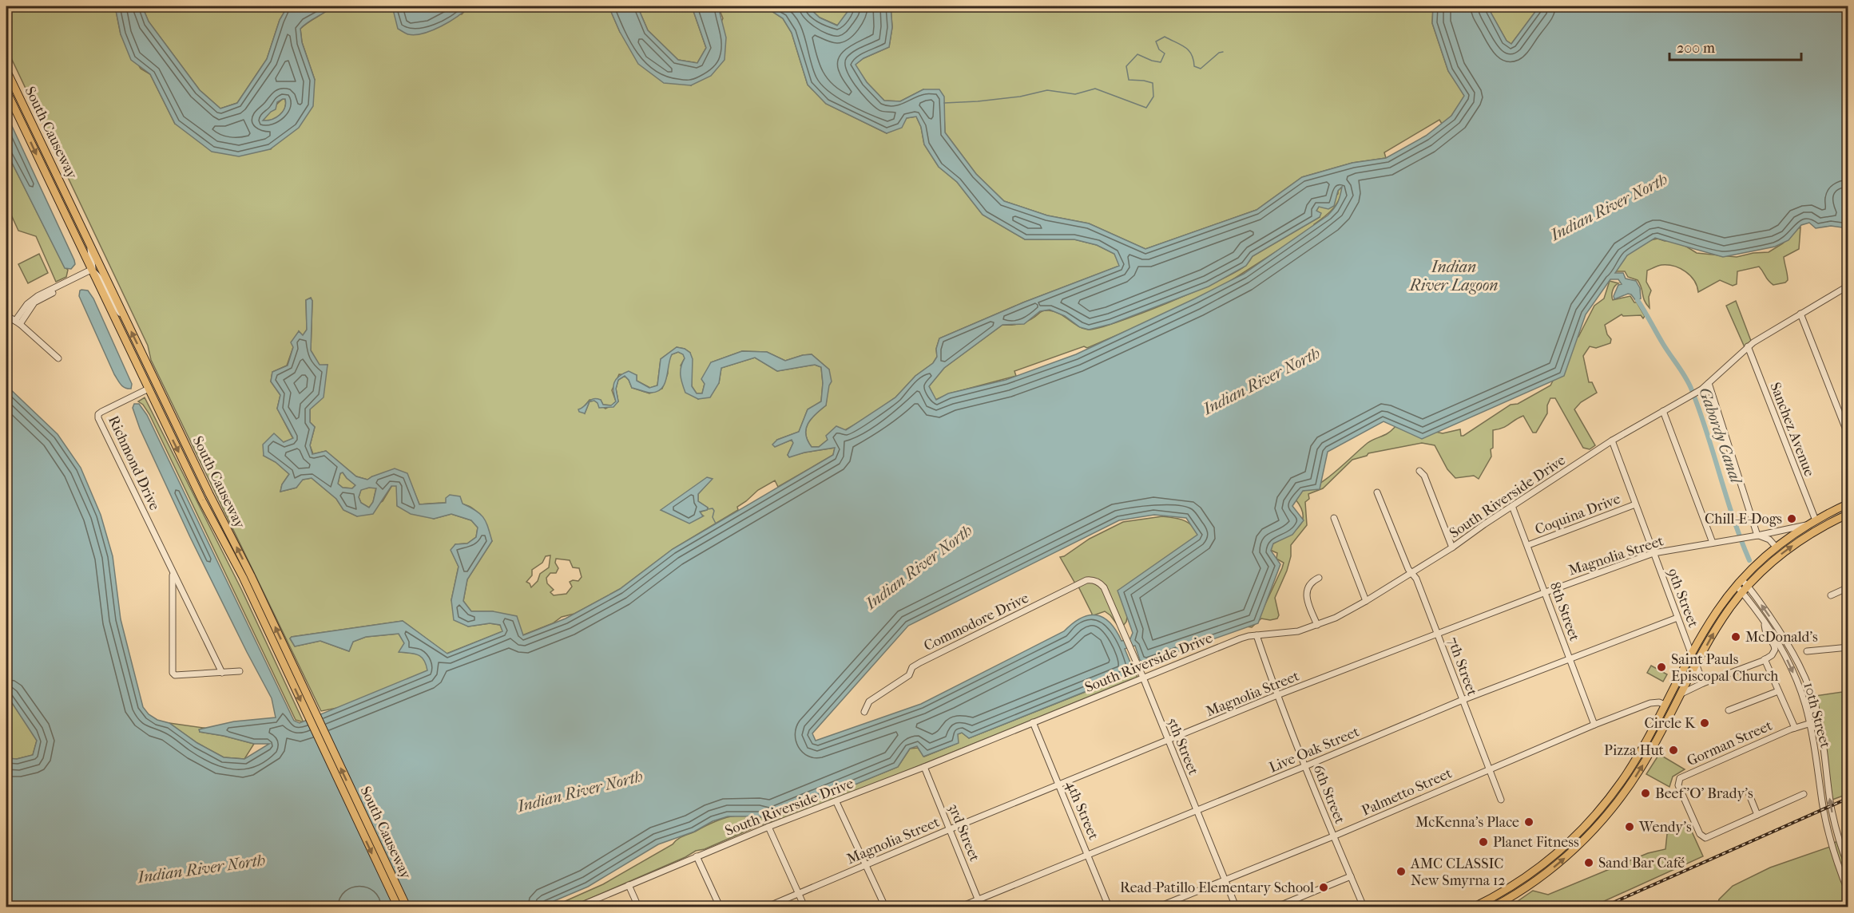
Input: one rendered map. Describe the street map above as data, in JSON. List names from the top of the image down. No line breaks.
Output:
{"streets":{"main road":["South Causeway"],"street":["Sanchez Avenue","Richmond Drive","South Riverside Drive","Coquina Drive","Magnolia Street","9th Street","8th Street","Commodore Drive","7th Street","10th Street","Gorman Street","5th Street","Live Oak Street","Palmetto Street","6th Street","4th Street","3rd Street"]},"crossings":[["South Causeway","Richmond Drive"],["Sanchez Avenue","South Riverside Drive"],["Sanchez Avenue","Magnolia Street"],["South Riverside Drive","9th Street"],["South Riverside Drive","8th Street"],["South Riverside Drive","7th Street"],["South Riverside Drive","5th Street"],["South Riverside Drive","6th Street"],["South Riverside Drive","4th Street"],["South Riverside Drive","3rd Street"],["Coquina Drive","9th Street"],["Coquina Drive","8th Street"],["Magnolia Street","9th Street"],["Magnolia Street","8th Street"],["Magnolia Street","7th Street"],["Magnolia Street","5th Street"],["Magnolia Street","6th Street"],["Magnolia Street","4th Street"],["Magnolia Street","3rd Street"],["9th Street","Live Oak Street"],["8th Street","Live Oak Street"],["8th Street","Palmetto Street"],["Commodore Drive","5th Street"],["7th Street","Live Oak Street"],["7th Street","Palmetto Street"],["10th Street","Gorman Street"],["5th Street","Live Oak Street"],["5th Street","Palmetto Street"],["Live Oak Street","6th Street"],["Live Oak Street","4th Street"],["Live Oak Street","3rd Street"],["Palmetto Street","6th Street"]],"water":["Indian River North","Indian River Lagoon","Gabordy Canal"],"places":["Chill-E-Dogs","McDonald's","Saint Pauls Episcopal Church","Circle K","Pizza Hut","Beef 'O' Brady's","McKenna's Place","Wendy's","Planet Fitness","Sand Bar Café","AMC CLASSIC New Smyrna 12","Read-Patillo Elementary School"],"scale_bar":"200 m"}
